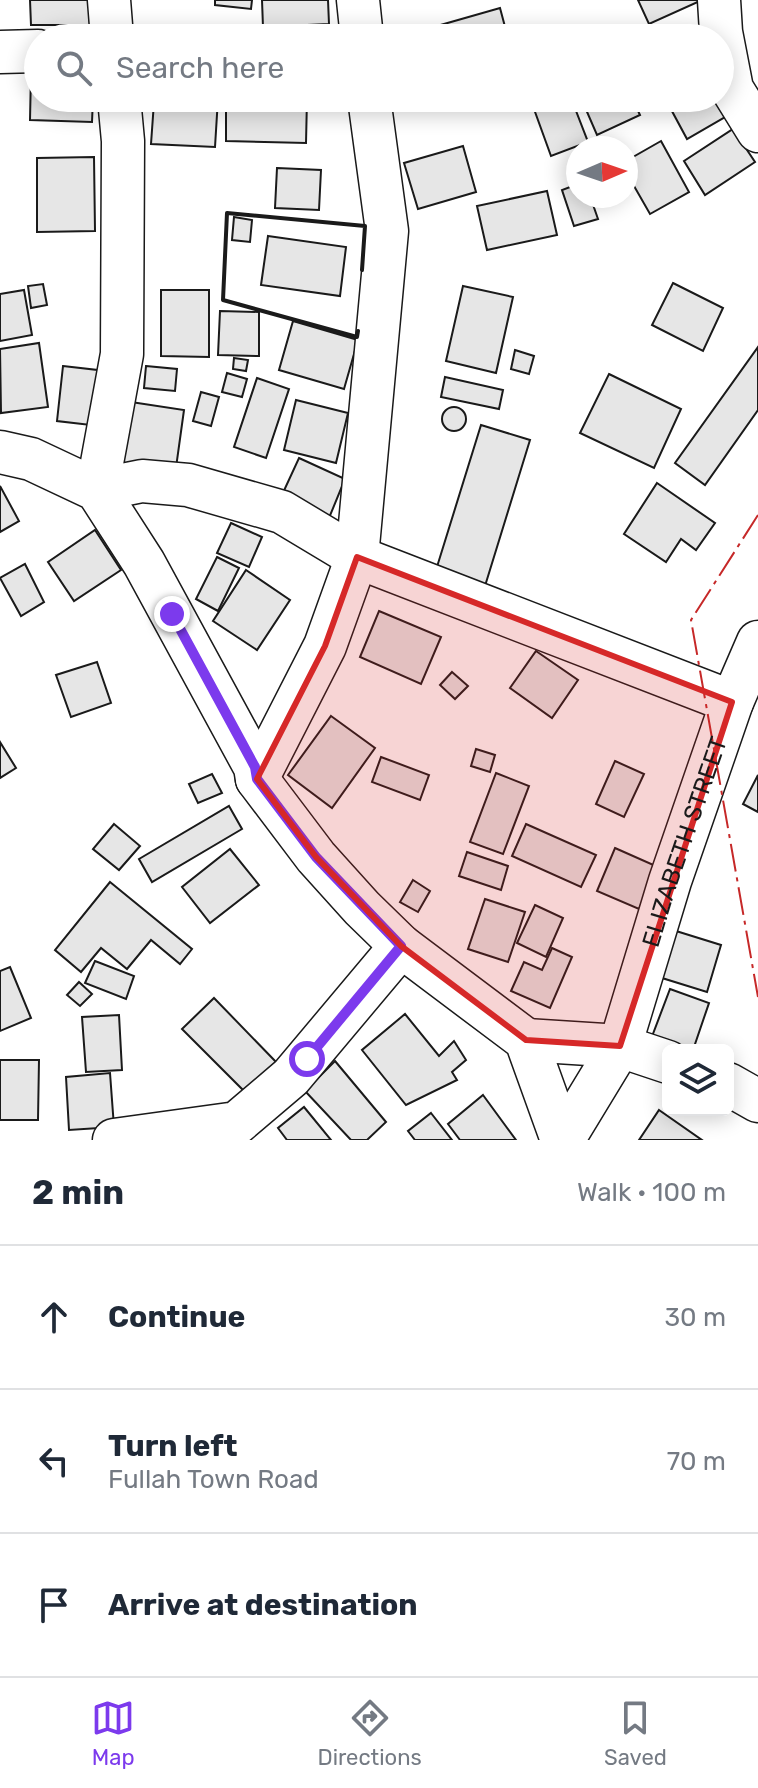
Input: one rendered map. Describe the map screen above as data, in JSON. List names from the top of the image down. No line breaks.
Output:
{"streets":{"street":["ELIZABETH STREET"]},"north":"right","page":{"search":"Search here","heading":["2 min","Walk · 100 m"],"list":[["Continue","30 m"],["Turn left","Fullah Town Road","70 m"],"Arrive at destination"],"nav":["Map","Directions","Saved"]}}
